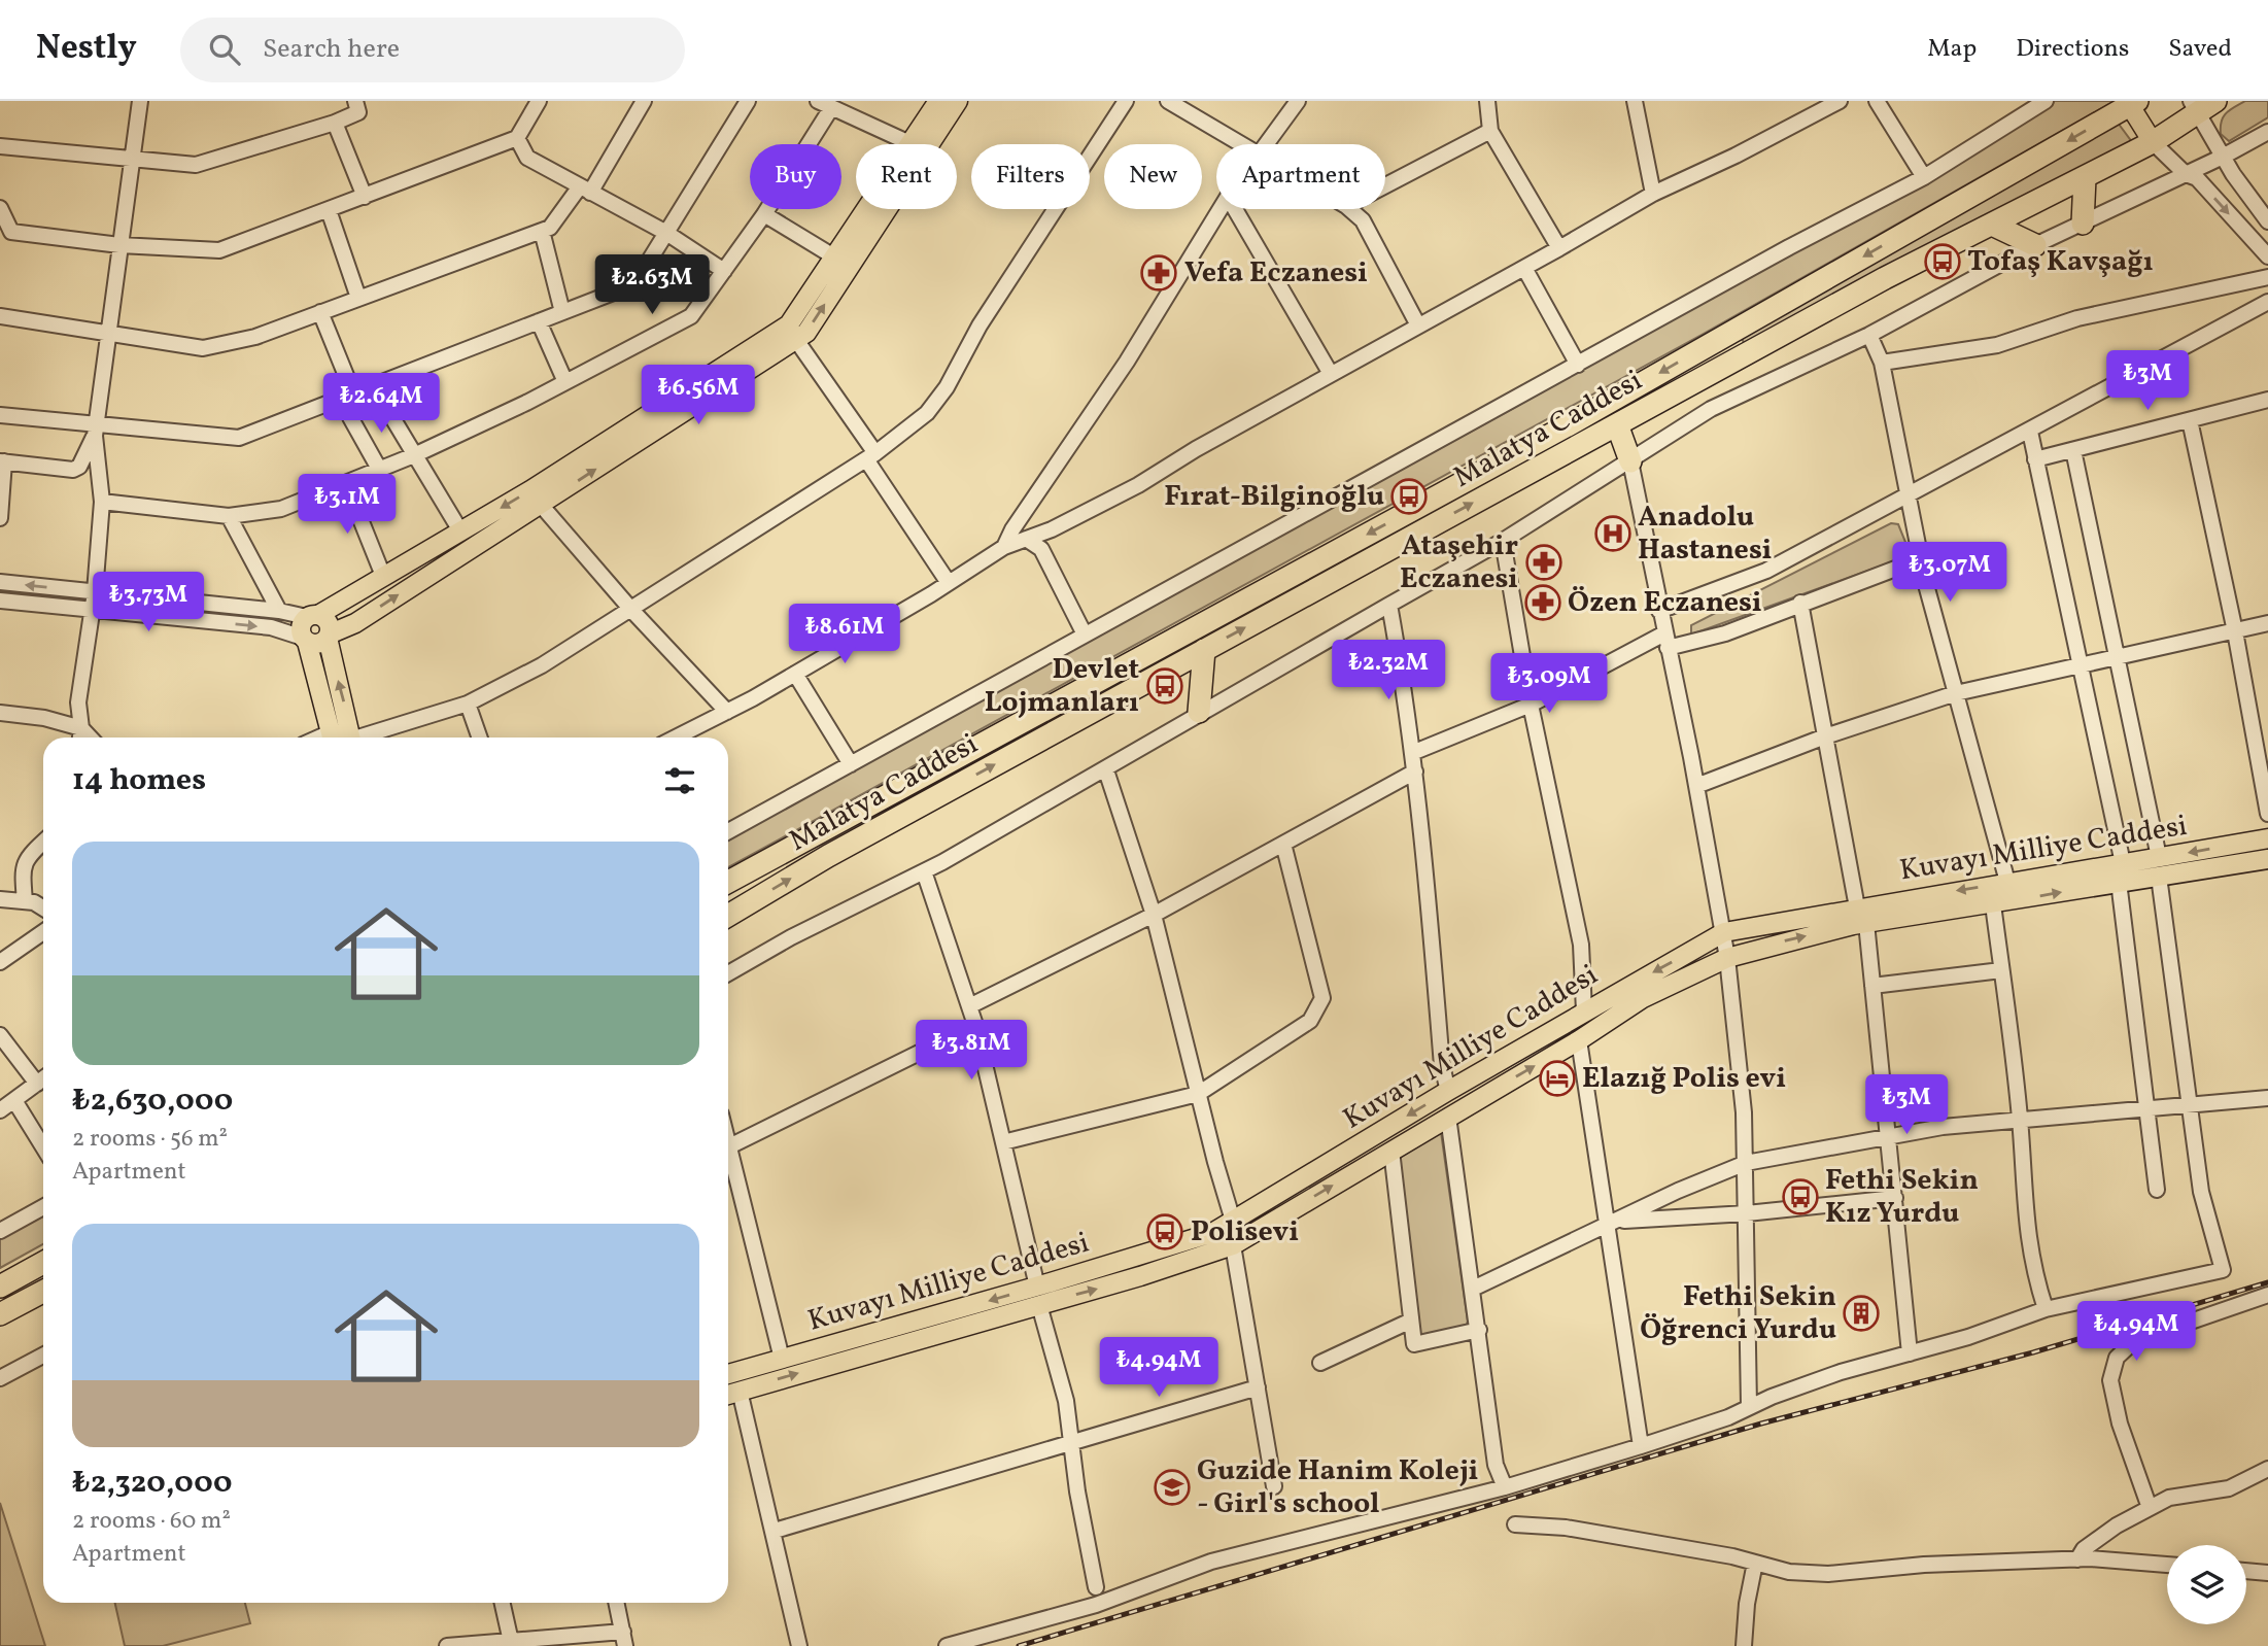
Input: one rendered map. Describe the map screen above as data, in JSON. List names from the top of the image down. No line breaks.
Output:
{"streets":{"highway":["Malatya Caddesi"],"main road":["Kuvayı Milliye Caddesi"]},"places":{"bus stop":["Tofaş Kavşağı","Fırat-Bilginoğlu","Devlet Lojmanları","Fethi Sekin Kız Yurdu","Polisevi"],"pharmacy":["Vefa Eczanesi","Ataşehir Eczanesi","Özen Eczanesi"],"hospital":["Anadolu Hastanesi"],"hotel":["Elazığ Polis evi"],"building":["Fethi Sekin Öğrenci Yurdu"],"school or university":["Guzide Hanim Koleji - Girl's school"]},"page":{"header":"Nestly","search":"Search here","nav":["Map","Directions","Saved"],"chip":["Buy","Rent","Filters","New","Apartment"],"price":["₺2.63M","₺3M","₺6.56M","₺2.64M","₺3.1M","₺3.07M","₺3.73M","₺8.61M","₺2.32M","₺3.09M","₺3.81M","₺3M","₺4.94M","₺4.94M"],"heading":"14 homes","list":[{"name":"₺2,630,000","note":"2 rooms · 56 m² · Apartment"},{"name":"₺2,320,000","note":"2 rooms · 60 m² · Apartment"}]}}
